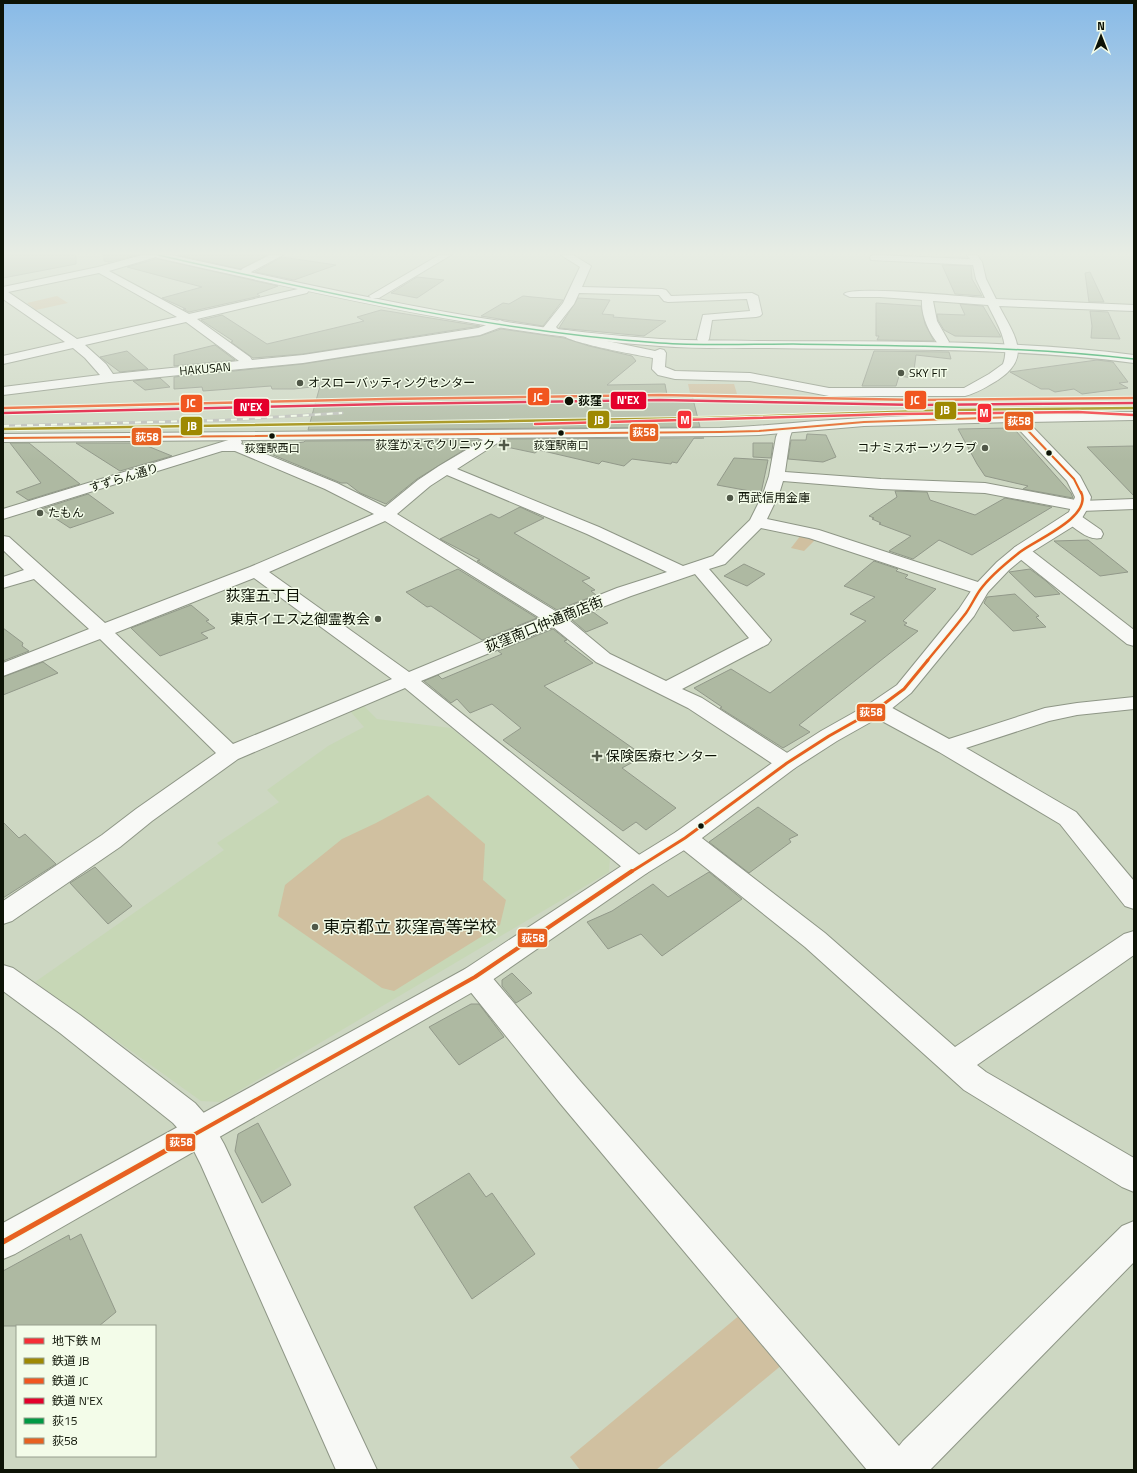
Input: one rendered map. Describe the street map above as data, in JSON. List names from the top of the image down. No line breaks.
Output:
{"streets":{"street":["HAKUSAN","すずらん通り","荻窪南口仲通商店街"]},"districts":["荻窪五丁目"],"places":{"other":["SKY FIT","オスローバッティングセンター","荻窪","荻窪駅南口","荻窪駅西口","コナミスポーツクラブ","西武信用金庫","たもん","東京イエス之御霊教会","東京都立 荻窪高等学校"],"health":["荻窪かえでクリニック","保険医療センター"]},"lines":["transit line 荻15","rail line JC","rail line N'EX","rail line JB","metro line M","transit line 荻58"],"legend":["地下鉄 M","鉄道 JB","鉄道 JC","鉄道 N'EX","荻15","荻58"],"north":"top"}
